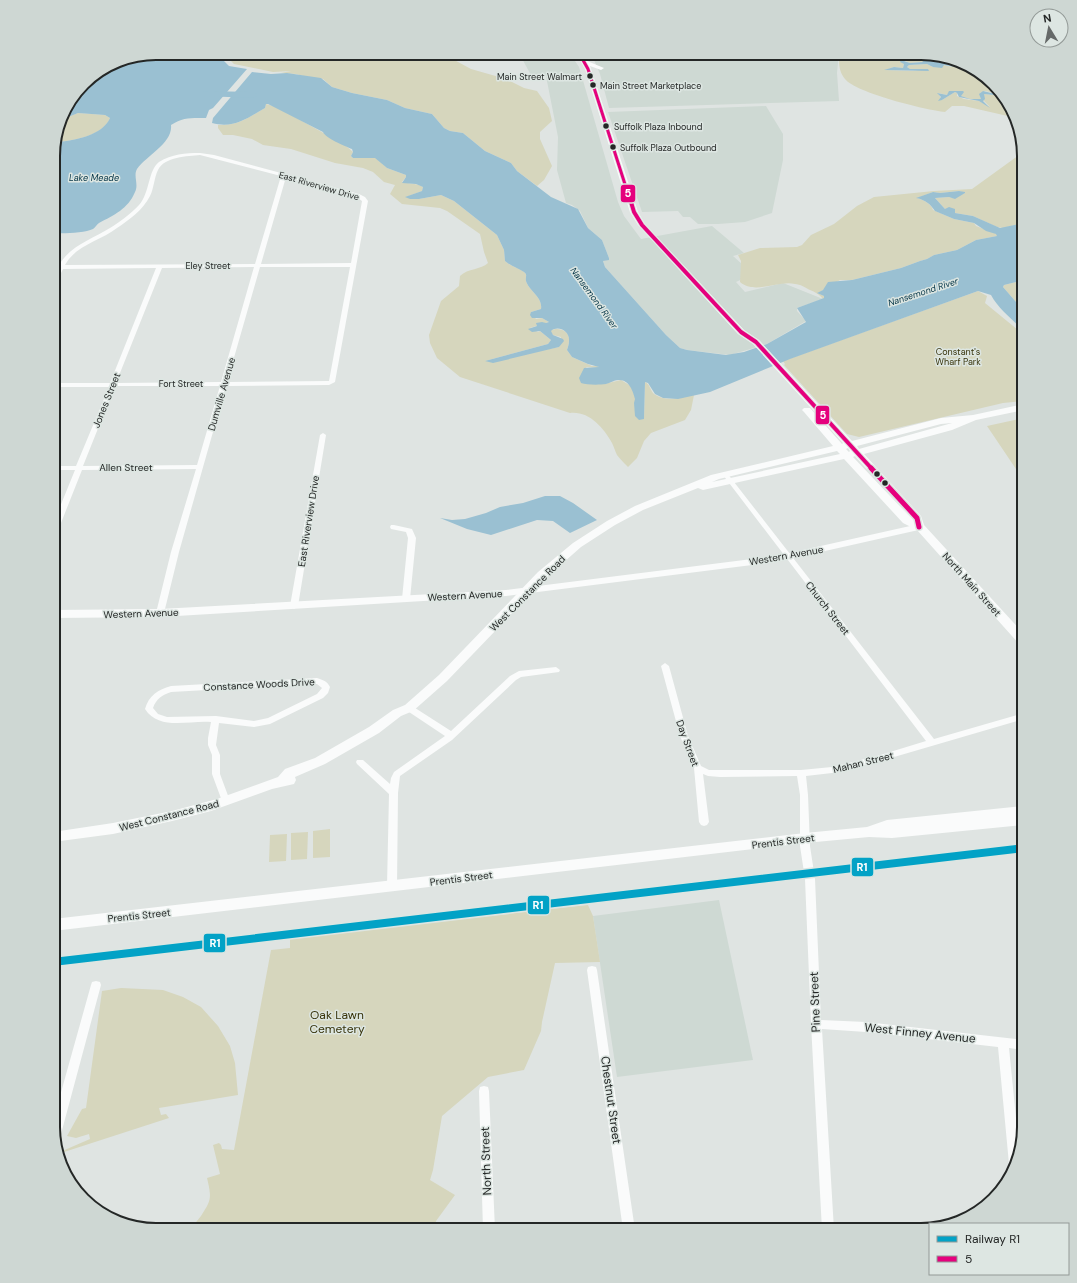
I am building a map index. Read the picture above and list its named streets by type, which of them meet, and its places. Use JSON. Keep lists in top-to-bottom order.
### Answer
{
  "streets": {
    "main road": ["North Main Street", "West Constance Road"],
    "street": [
      "East Riverview Drive",
      "Eley Street",
      "Fort Street",
      "Dumville Avenue",
      "Jones Street",
      "Allen Street",
      "Western Avenue",
      "Church Street",
      "Constance Woods Drive",
      "Day Street",
      "Mahan Street",
      "Prentis Street",
      "Pine Street",
      "West Finney Avenue",
      "Chestnut Street",
      "North Street"
    ]
  },
  "crossings": [
    ["East Riverview Drive", "Eley Street"],
    ["East Riverview Drive", "Fort Street"],
    ["East Riverview Drive", "Dumville Avenue"],
    ["East Riverview Drive", "Western Avenue"],
    ["Eley Street", "Dumville Avenue"],
    ["Eley Street", "Jones Street"],
    ["Fort Street", "Dumville Avenue"],
    ["Fort Street", "Jones Street"],
    ["Dumville Avenue", "Allen Street"],
    ["Dumville Avenue", "Western Avenue"],
    ["Jones Street", "Allen Street"],
    ["Western Avenue", "North Main Street"],
    ["Western Avenue", "West Constance Road"],
    ["Western Avenue", "Church Street"],
    ["North Main Street", "West Constance Road"],
    ["West Constance Road", "Church Street"],
    ["Church Street", "Mahan Street"],
    ["Day Street", "Mahan Street"],
    ["Mahan Street", "Pine Street"],
    ["Prentis Street", "Pine Street"],
    ["Pine Street", "West Finney Avenue"]
  ],
  "water": ["Lake Meade", "Nansemond River"],
  "parks": ["Constant's Wharf Park", "Oak Lawn Cemetery"],
  "places": [
    "Main Street Walmart",
    "Main Street Marketplace",
    "Suffolk Plaza Inbound",
    "Suffolk Plaza Outbound"
  ],
  "lines": ["transit line 5", "rail line R1"],
  "legend": ["Railway R1", "5"],
  "north": "top"
}
